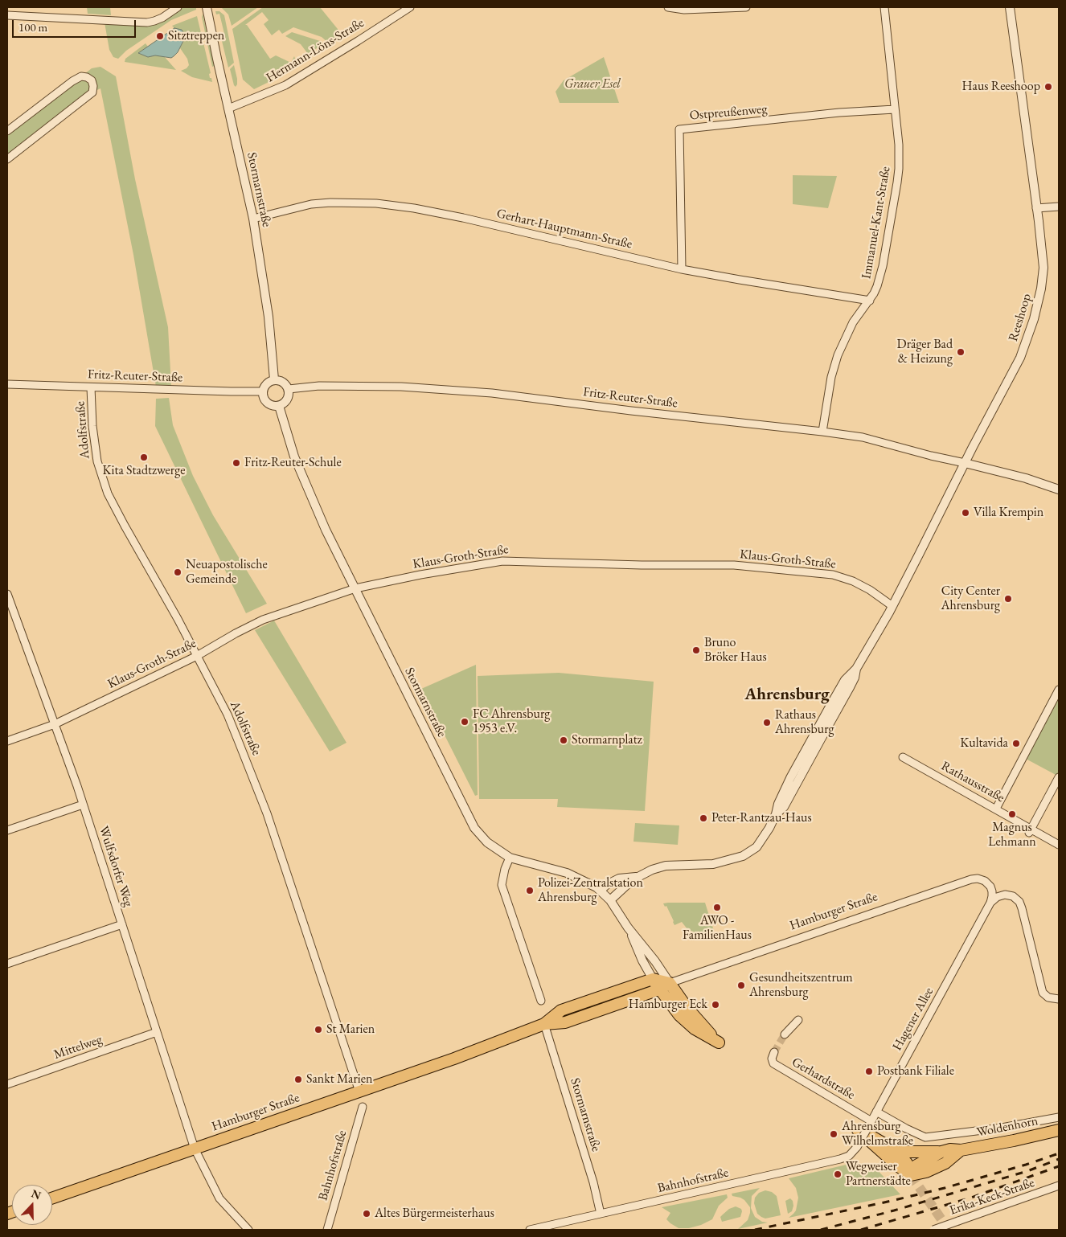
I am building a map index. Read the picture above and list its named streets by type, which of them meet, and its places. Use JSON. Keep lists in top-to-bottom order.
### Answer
{
  "streets": {
    "main road": ["Hamburger Straße", "Woldenhorn"],
    "street": [
      "Hermann-Löns-Straße",
      "Ostpreußenweg",
      "Stormarnstraße",
      "Immanuel-Kant-Straße",
      "Gerhart-Hauptmann-Straße",
      "Reeshoop",
      "Fritz-Reuter-Straße",
      "Adolfstraße",
      "Klaus-Groth-Straße",
      "Rathausstraße",
      "Wulfsdorfer Weg",
      "Hagener Allee",
      "Mittelweg",
      "Gerhardstraße",
      "Bahnhofstraße",
      "Erika-Keck-Straße"
    ]
  },
  "crossings": [
    ["Hermann-Löns-Straße", "Stormarnstraße"],
    ["Ostpreußenweg", "Immanuel-Kant-Straße"],
    ["Ostpreußenweg", "Gerhart-Hauptmann-Straße"],
    ["Stormarnstraße", "Gerhart-Hauptmann-Straße"],
    ["Stormarnstraße", "Fritz-Reuter-Straße"],
    ["Stormarnstraße", "Klaus-Groth-Straße"],
    ["Stormarnstraße", "Hamburger Straße"],
    ["Stormarnstraße", "Bahnhofstraße"],
    ["Immanuel-Kant-Straße", "Gerhart-Hauptmann-Straße"],
    ["Immanuel-Kant-Straße", "Fritz-Reuter-Straße"],
    ["Reeshoop", "Fritz-Reuter-Straße"],
    ["Reeshoop", "Klaus-Groth-Straße"],
    ["Fritz-Reuter-Straße", "Adolfstraße"],
    ["Adolfstraße", "Klaus-Groth-Straße"],
    ["Adolfstraße", "Hamburger Straße"],
    ["Klaus-Groth-Straße", "Wulfsdorfer Weg"],
    ["Wulfsdorfer Weg", "Hamburger Straße"],
    ["Wulfsdorfer Weg", "Mittelweg"],
    ["Hamburger Straße", "Hagener Allee"],
    ["Hagener Allee", "Gerhardstraße"],
    ["Hagener Allee", "Bahnhofstraße"]
  ],
  "districts": ["Ahrensburg"],
  "parks": ["Grauer Esel"],
  "places": [
    "Sitztreppen",
    "Haus Reeshoop",
    "Dräger Bad & Heizung",
    "Kita Stadtzwerge",
    "Fritz-Reuter-Schule",
    "Villa Krempin",
    "Neuapostolische Gemeinde",
    "City Center Ahrensburg",
    "Bruno Bröker Haus",
    "FC Ahrensburg 1953 e.V.",
    "Rathaus Ahrensburg",
    "Stormarnplatz",
    "Kultavida",
    "Magnus Lehmann",
    "Peter-Rantzau-Haus",
    "Polizei-Zentralstation Ahrensburg",
    "AWO - FamilienHaus",
    "Gesundheitszentrum Ahrensburg",
    "Hamburger Eck",
    "St Marien",
    "Postbank Filiale",
    "Sankt Marien",
    "Ahrensburg Wilhelmstraße",
    "Wegweiser Partnerstädte",
    "Altes Bürgermeisterhaus"
  ],
  "scale_bar": "100 m",
  "north": "top"
}
